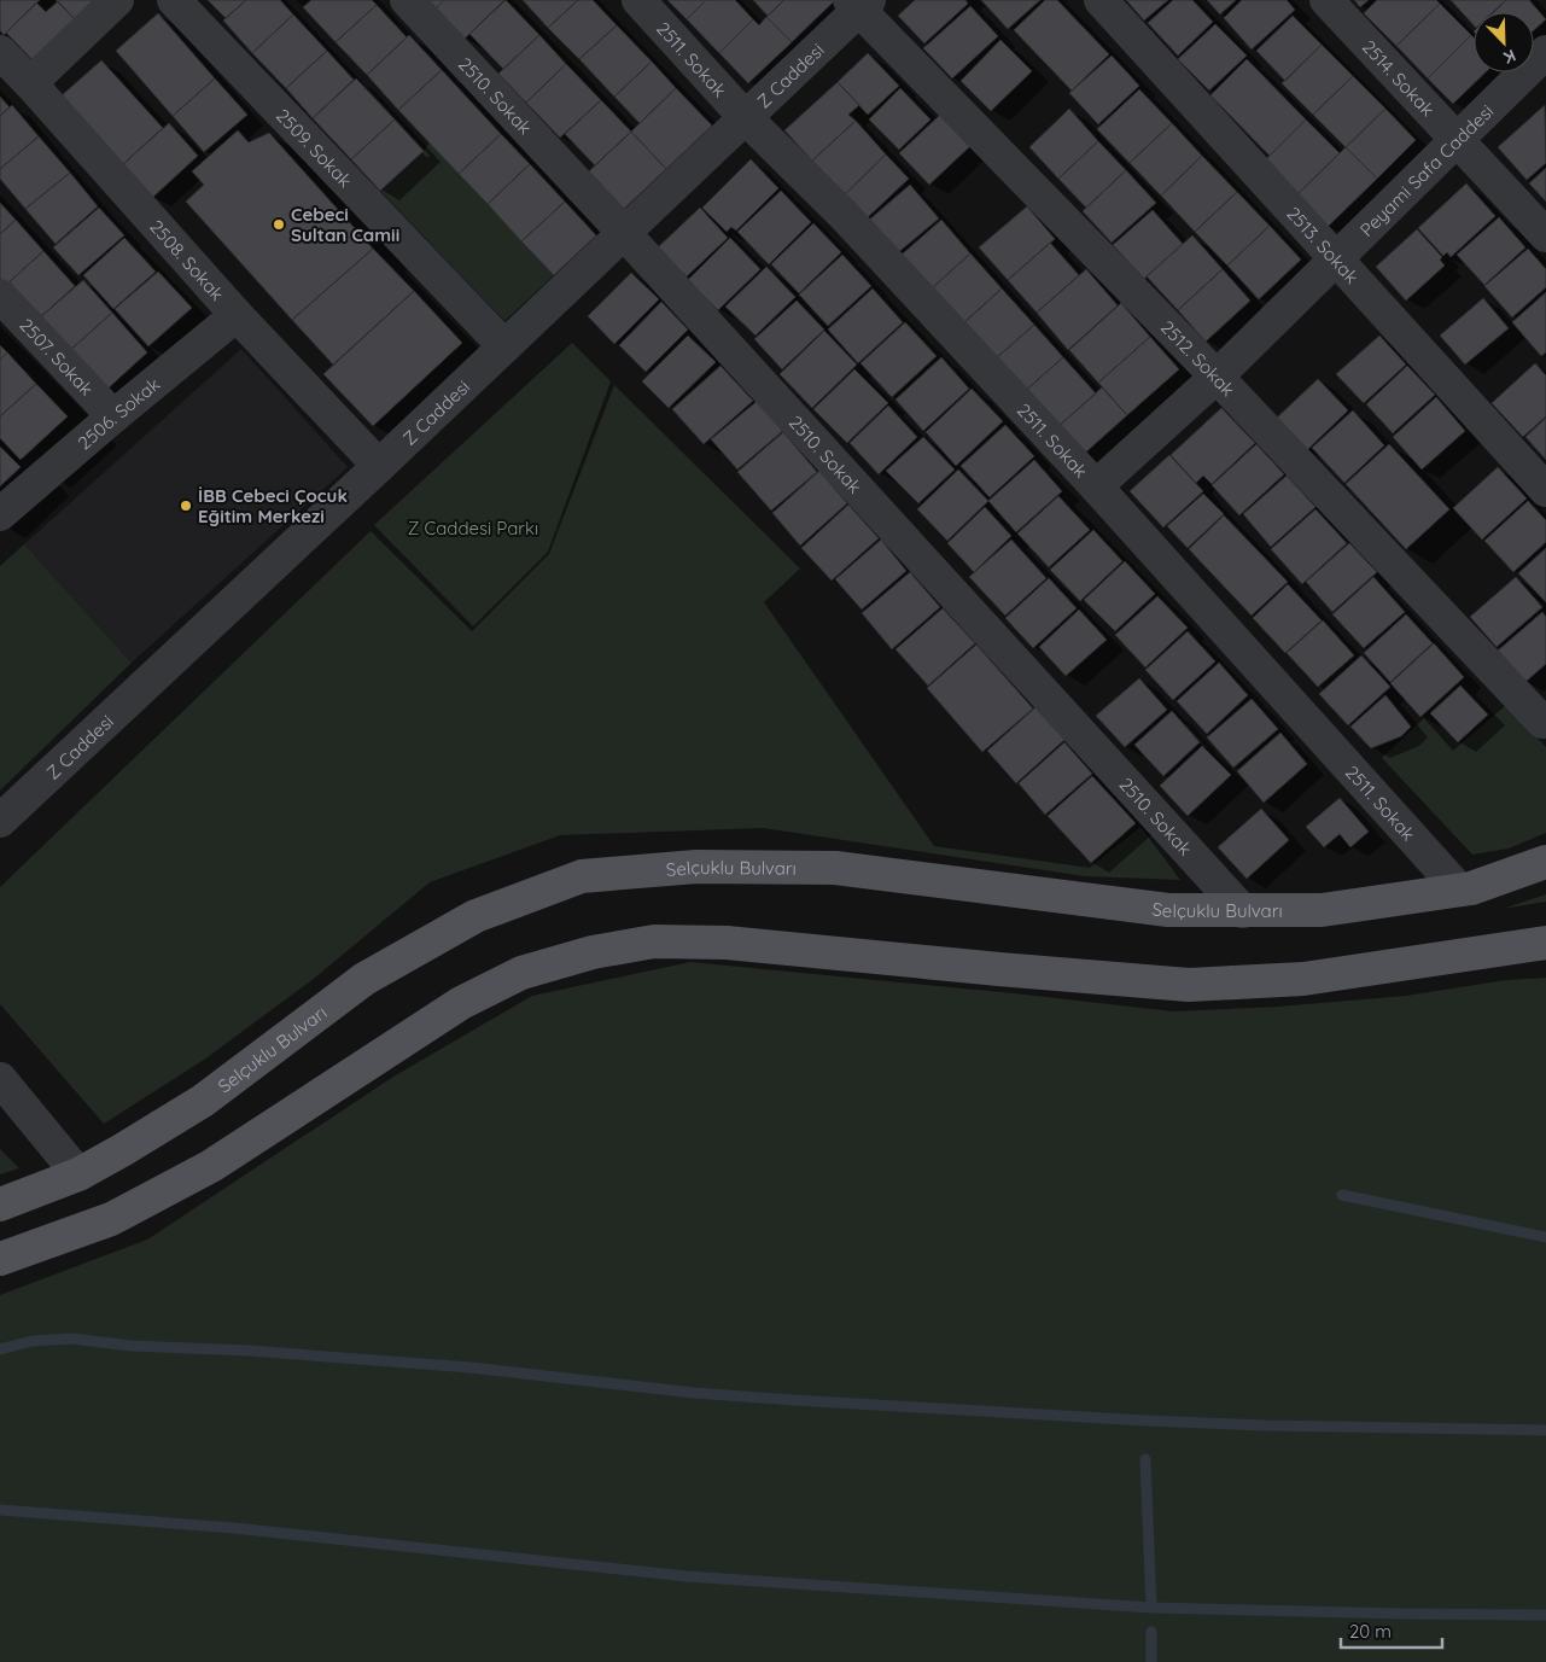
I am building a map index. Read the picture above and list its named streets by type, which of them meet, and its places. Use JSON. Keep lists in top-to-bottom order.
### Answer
{
  "streets": {
    "main road": ["Selçuklu Bulvarı"],
    "street": [
      "2511. Sokak",
      "Z Caddesi",
      "2514. Sokak",
      "2510. Sokak",
      "2509. Sokak",
      "Peyami Safa Caddesi",
      "2513. Sokak",
      "2508. Sokak",
      "2507. Sokak",
      "2512. Sokak",
      "2506. Sokak"
    ]
  },
  "crossings": [
    ["2511. Sokak", "Z Caddesi"],
    ["2511. Sokak", "Peyami Safa Caddesi"],
    ["2511. Sokak", "Selçuklu Bulvarı"],
    ["Z Caddesi", "2510. Sokak"],
    ["Z Caddesi", "2509. Sokak"],
    ["Z Caddesi", "2508. Sokak"],
    ["Z Caddesi", "2512. Sokak"],
    ["2514. Sokak", "Peyami Safa Caddesi"],
    ["2510. Sokak", "Selçuklu Bulvarı"],
    ["Peyami Safa Caddesi", "2513. Sokak"],
    ["Peyami Safa Caddesi", "2512. Sokak"],
    ["2508. Sokak", "2506. Sokak"],
    ["2507. Sokak", "2506. Sokak"]
  ],
  "parks": ["Z Caddesi Parkı"],
  "places": ["Cebeci Sultan Camii", "İBB Cebeci Çocuk Eğitim Merkezi"],
  "scale_bar": "20 m",
  "north": "bottom right"
}
